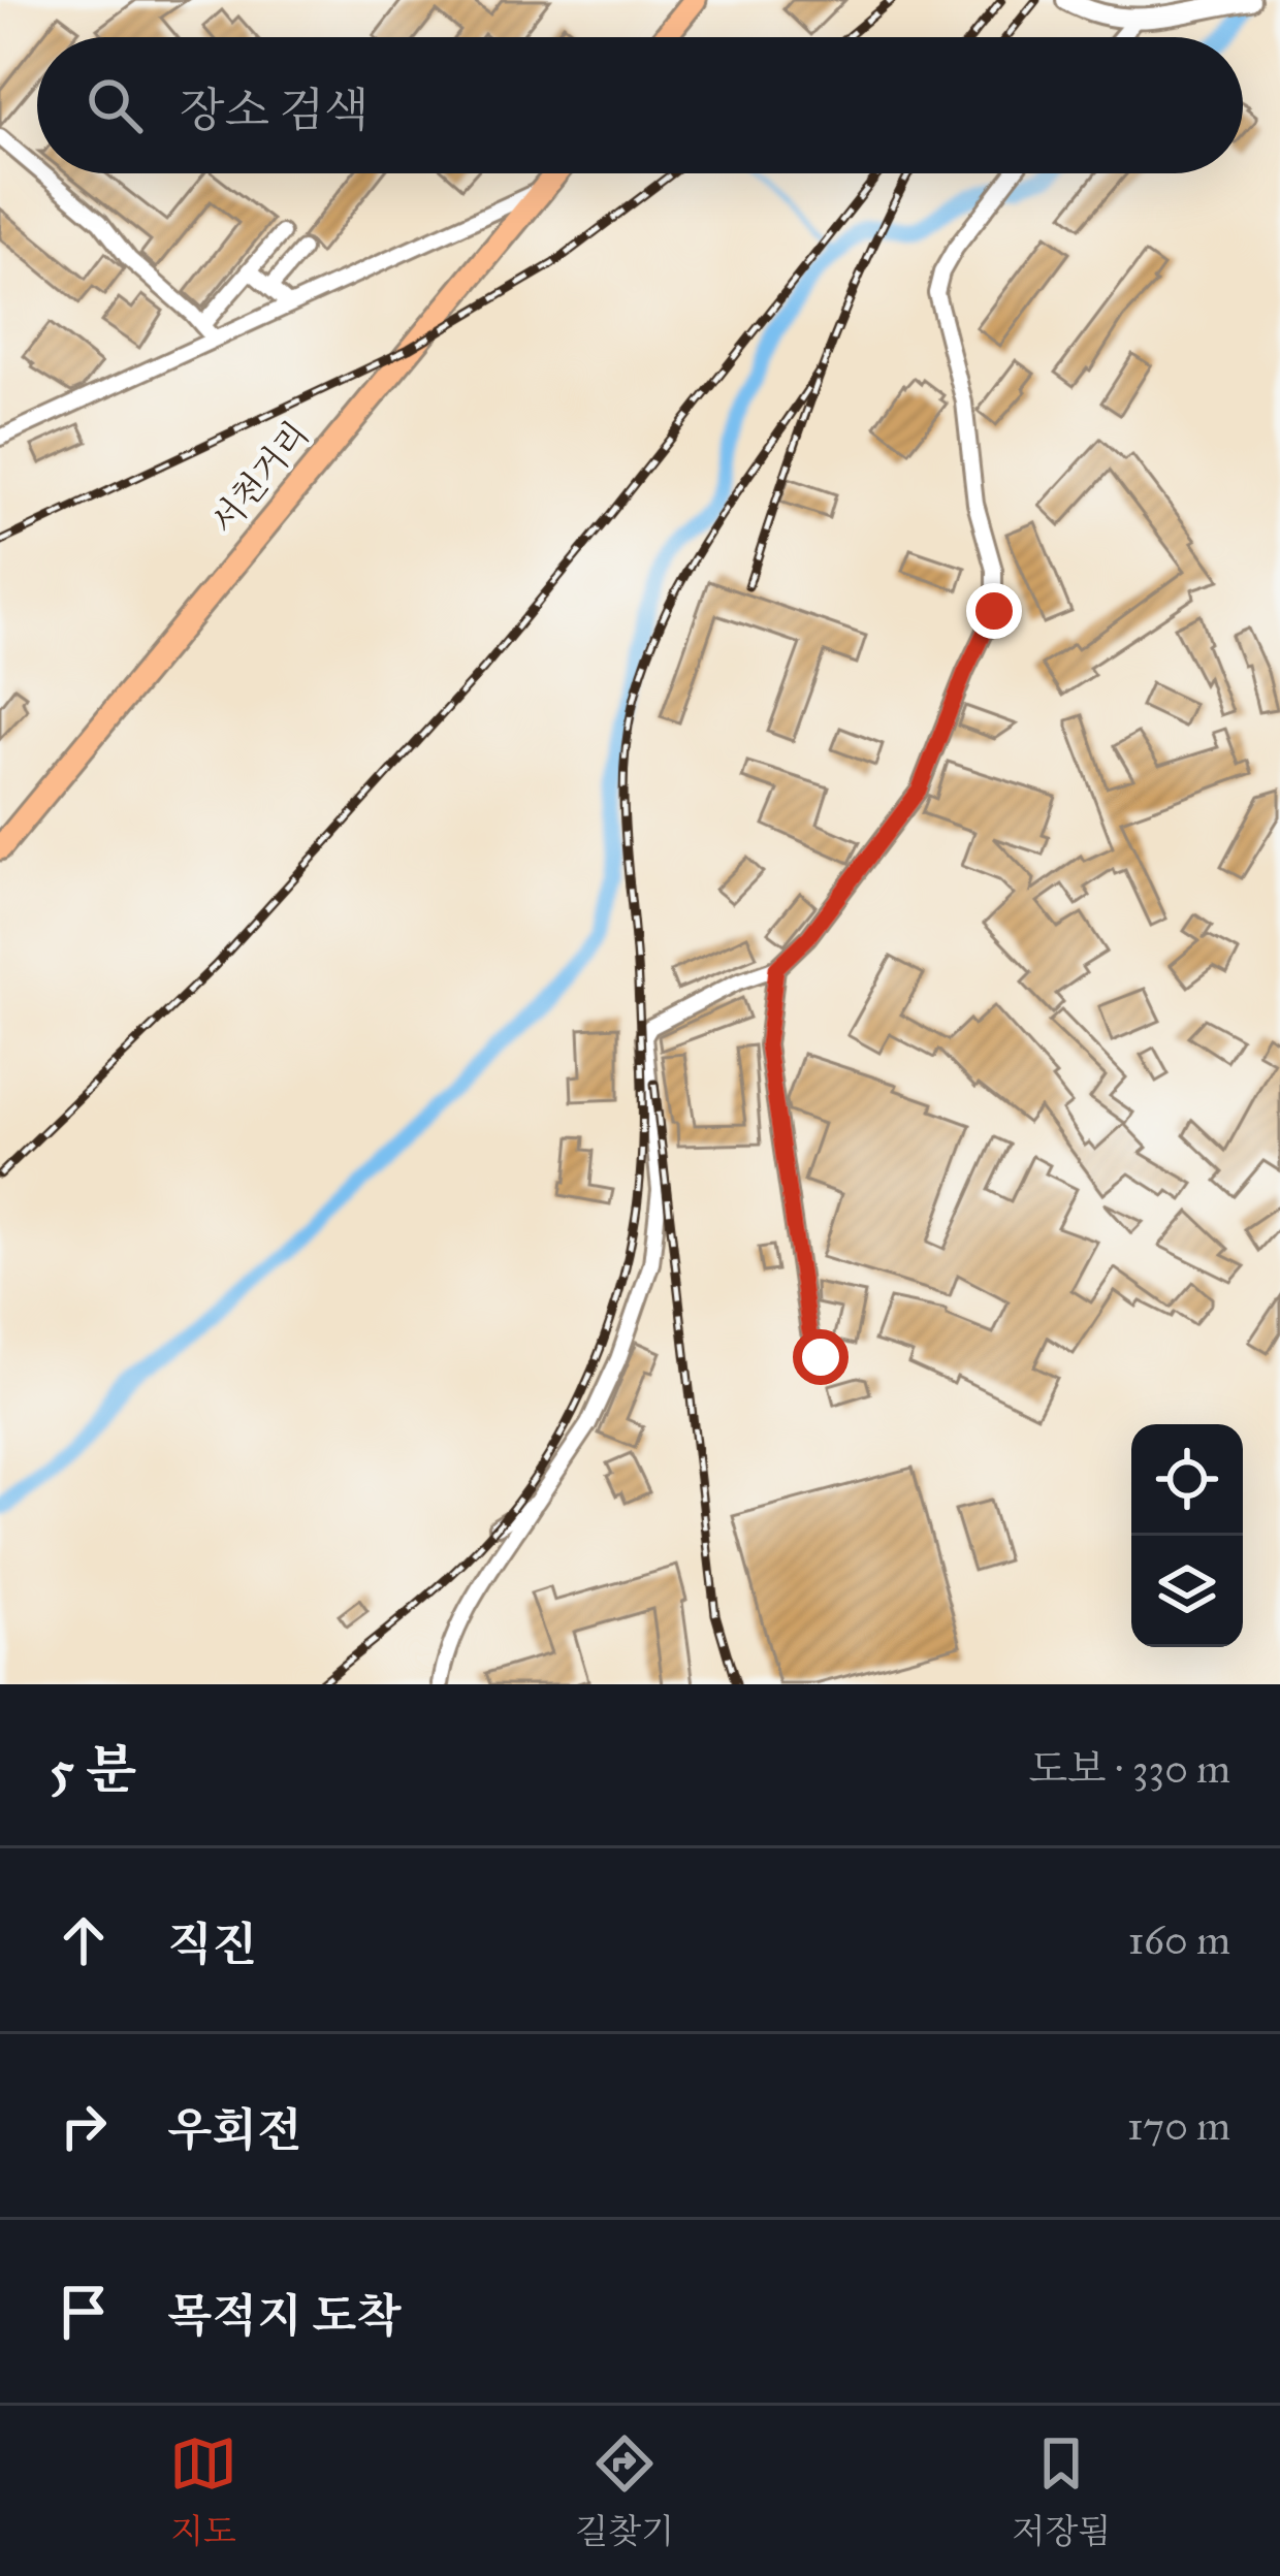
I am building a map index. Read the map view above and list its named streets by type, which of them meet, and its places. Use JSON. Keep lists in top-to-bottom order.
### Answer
{
  "streets": {
    "main road": ["서천거리"]
  },
  "page": {
    "search": "장소 검색",
    "heading": ["5 분", "도보 · 330 m"],
    "list": [
      ["직진", "160 m"],
      ["우회전", "170 m"],
      "목적지 도착"
    ],
    "nav": ["지도", "길찾기", "저장됨"]
  }
}
